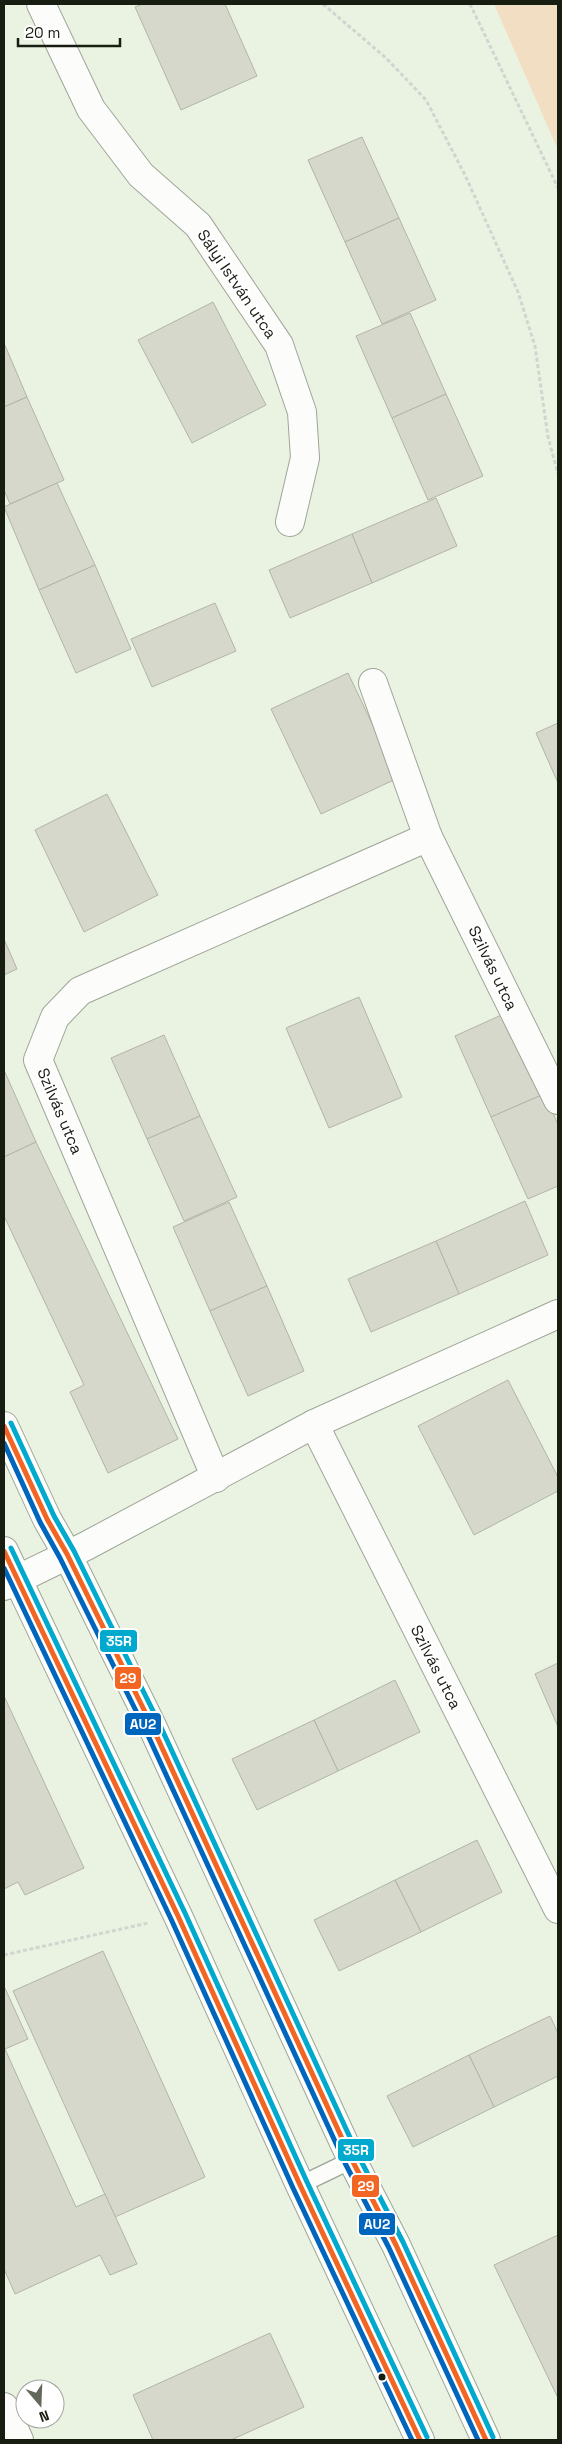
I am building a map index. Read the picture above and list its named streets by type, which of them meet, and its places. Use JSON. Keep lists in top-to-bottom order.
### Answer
{
  "streets": {
    "street": ["Sályi István utca", "Szilvás utca"]
  },
  "lines": ["transit line 35R", "transit line 29", "transit line AU2"],
  "scale_bar": "20 m",
  "north": "bottom"
}
